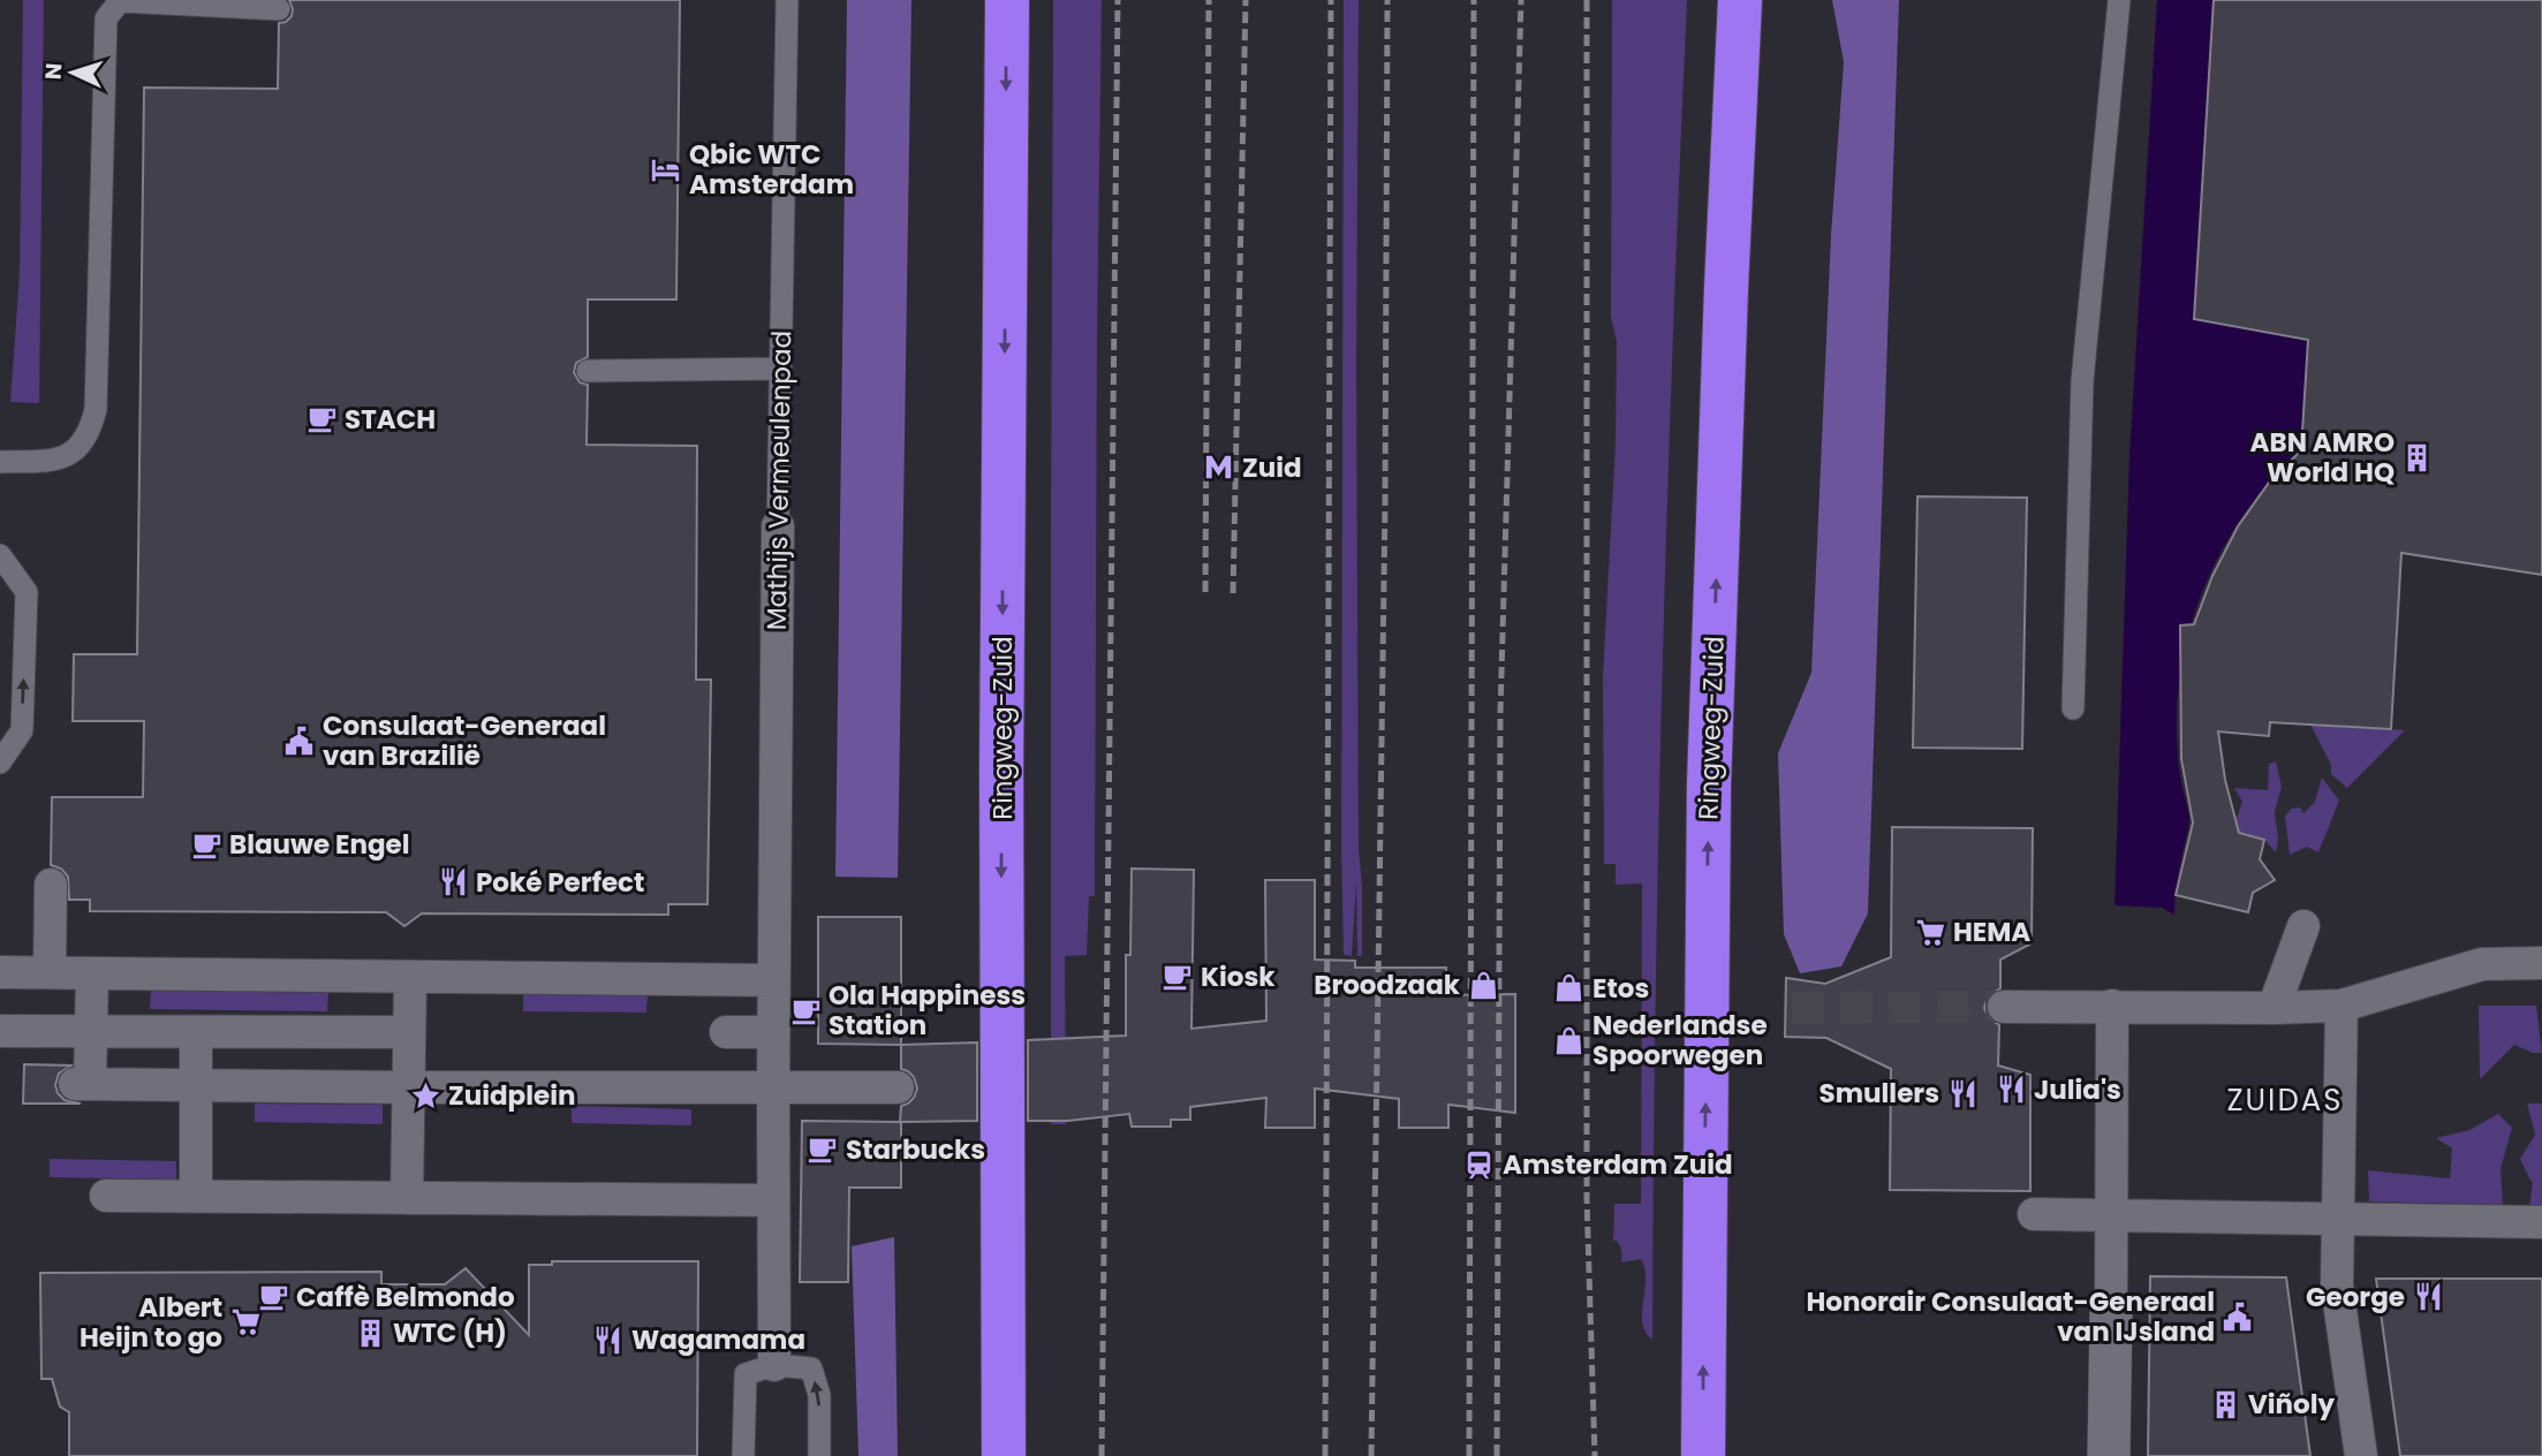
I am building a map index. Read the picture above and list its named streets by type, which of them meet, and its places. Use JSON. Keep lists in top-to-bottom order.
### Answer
{
  "streets": {
    "highway": ["Ringweg-Zuid"],
    "street": ["Mathijs Vermeulenpad"]
  },
  "districts": ["ZUIDAS"],
  "places": {
    "hotel": ["Qbic WTC Amsterdam"],
    "cafe": [
      "STACH",
      "Blauwe Engel",
      "Kiosk",
      "Ola Happiness Station",
      "Starbucks",
      "Caffè Belmondo"
    ],
    "building": ["ABN AMRO World HQ", "WTC (H)", "Viñoly"],
    "metro station": ["Zuid"],
    "public building": ["Consulaat-Generaal van Brazilië", "Honorair Consulaat-Generaal van IJsland"],
    "restaurant": [
      "Poké Perfect",
      "Julia's",
      "Smullers",
      "George",
      "Wagamama"
    ],
    "supermarket": ["HEMA", "Albert Heijn to go"],
    "shop": ["Broodzaak", "Etos", "Nederlandse Spoorwegen"],
    "place": ["Zuidplein"],
    "station": ["Amsterdam Zuid"]
  },
  "north": "left"
}
